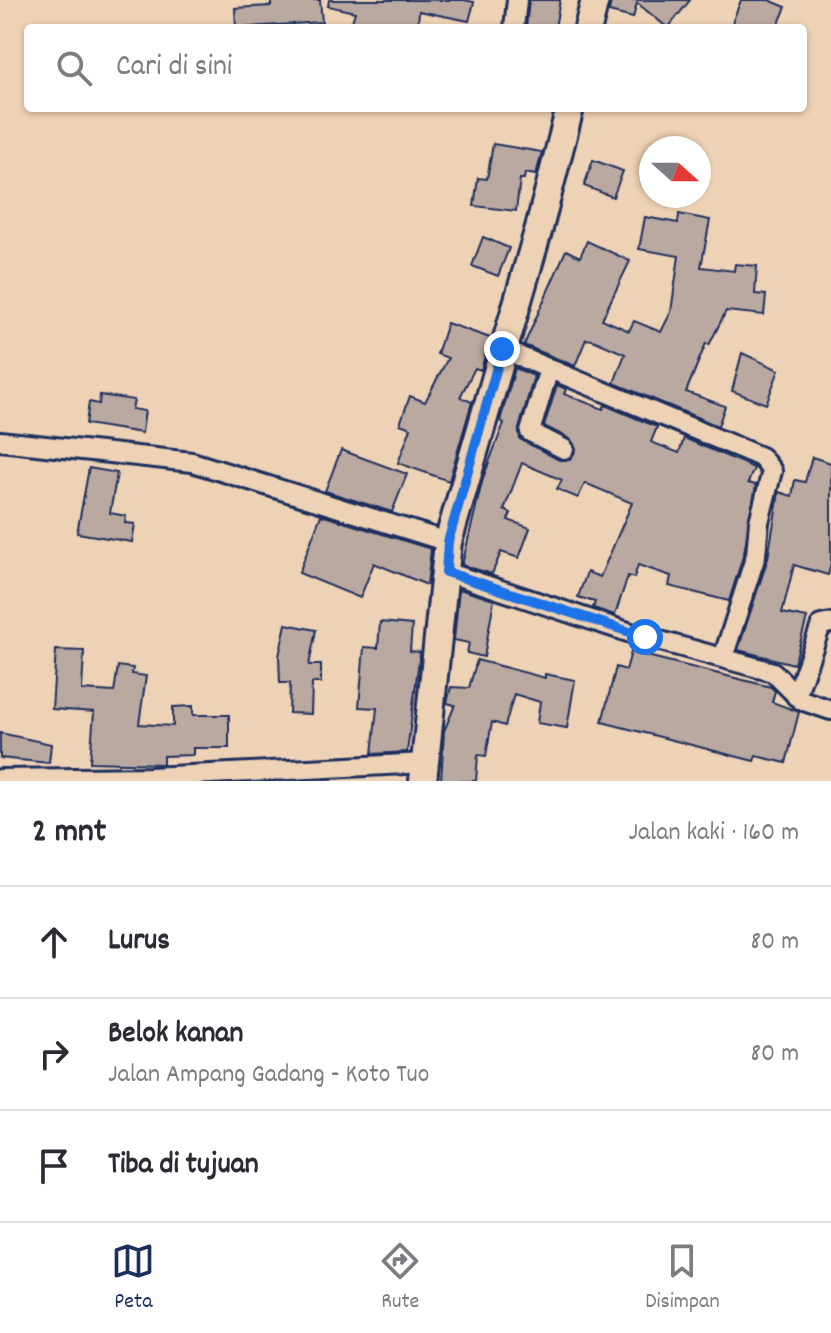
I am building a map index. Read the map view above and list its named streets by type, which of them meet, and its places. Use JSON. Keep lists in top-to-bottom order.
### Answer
{
  "north": "right",
  "page": {
    "search": "Cari di sini",
    "heading": ["2 mnt", "Jalan kaki · 160 m"],
    "list": [
      ["Lurus", "80 m"],
      ["Belok kanan", "Jalan Ampang Gadang - Koto Tuo", "80 m"],
      "Tiba di tujuan"
    ],
    "nav": ["Peta", "Rute", "Disimpan"]
  }
}
